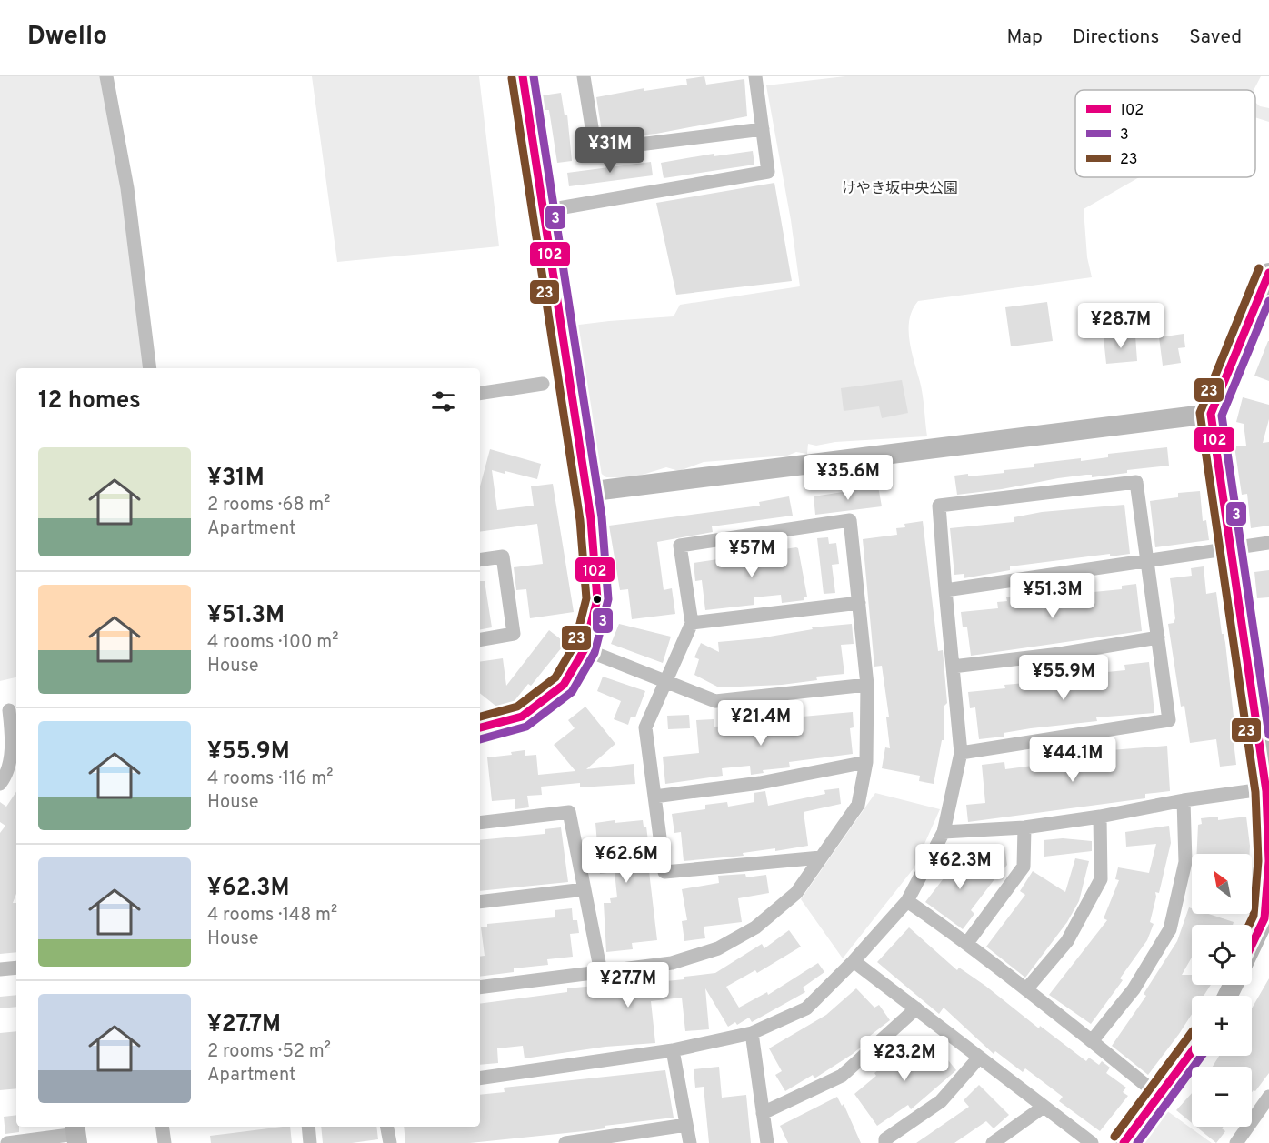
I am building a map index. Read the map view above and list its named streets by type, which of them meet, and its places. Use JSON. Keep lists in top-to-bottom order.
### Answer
{
  "parks": ["けやき坂中央公園"],
  "lines": ["transit line 102", "transit line 3", "transit line 23"],
  "legend": ["102", "3", "23"],
  "north": "top left",
  "page": {
    "header": "Dwello",
    "nav": ["Map", "Directions", "Saved"],
    "price": [
      "¥31M",
      "¥28.7M",
      "¥35.6M",
      "¥57M",
      "¥51.3M",
      "¥55.9M",
      "¥21.4M",
      "¥44.1M",
      "¥62.6M",
      "¥62.3M",
      "¥27.7M",
      "¥23.2M"
    ],
    "heading": "12 homes",
    "list": [
      {
        "name": "¥31M",
        "note": "2 rooms · 68 m² · Apartment"
      },
      {
        "name": "¥51.3M",
        "note": "4 rooms · 100 m² · House"
      },
      {
        "name": "¥55.9M",
        "note": "4 rooms · 116 m² · House"
      },
      {
        "name": "¥62.3M",
        "note": "4 rooms · 148 m² · House"
      },
      {
        "name": "¥27.7M",
        "note": "2 rooms · 52 m² · Apartment"
      }
    ],
    "map_buttons": ["+", "−"]
  }
}
